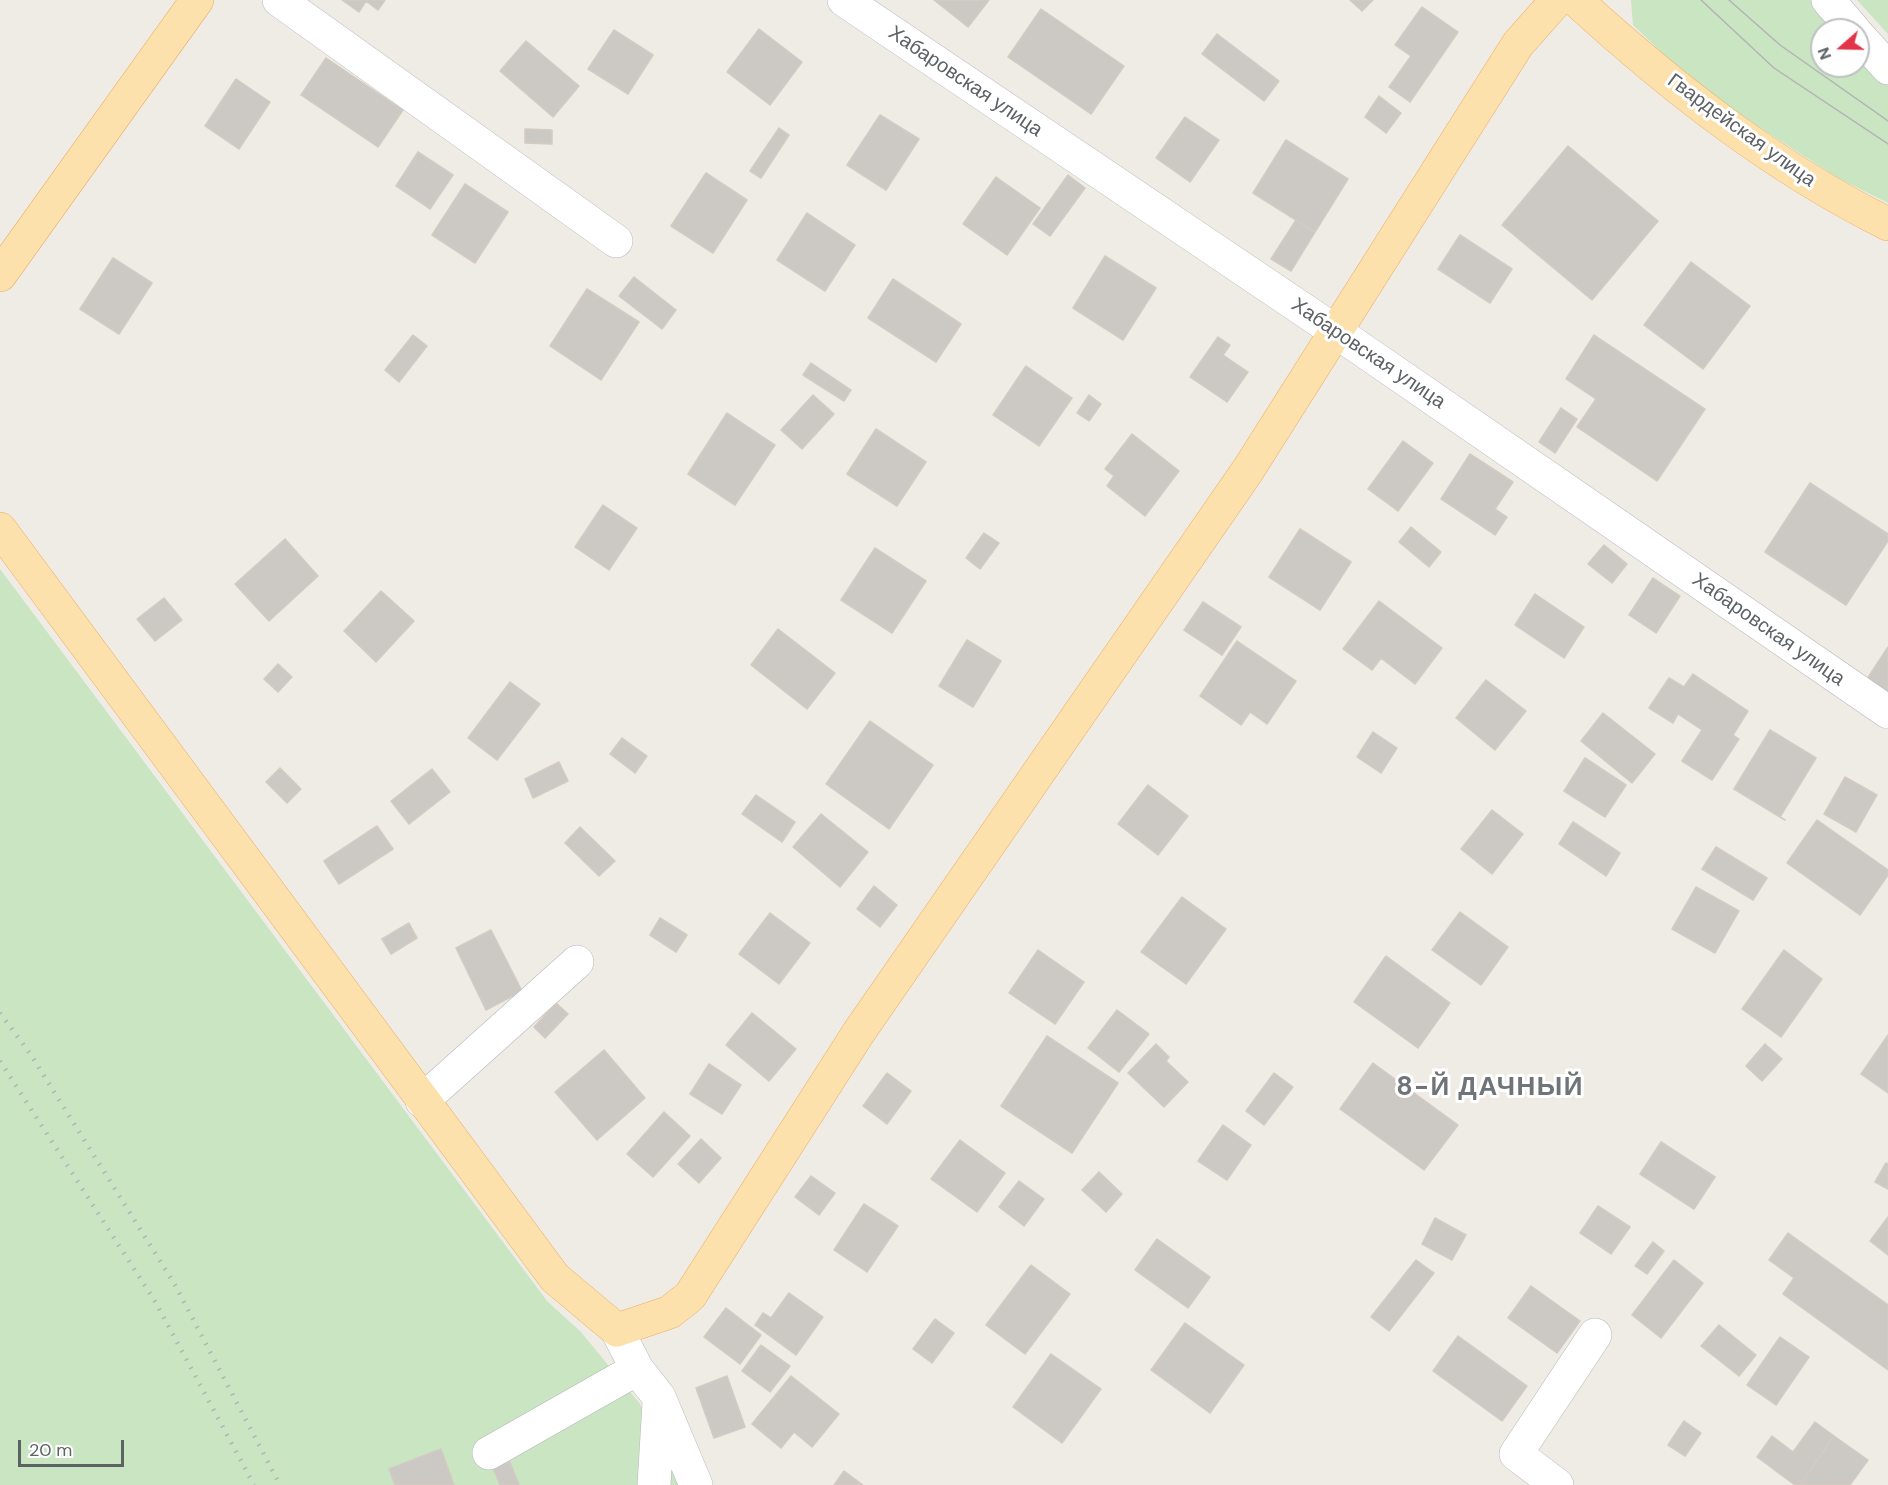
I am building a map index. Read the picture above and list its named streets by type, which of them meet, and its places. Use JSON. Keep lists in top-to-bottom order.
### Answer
{
  "streets": {
    "main road": ["Гвардейская улица"],
    "street": ["Хабаровская улица"]
  },
  "districts": ["8-Й ДАЧНЫЙ"],
  "scale_bar": "20 m",
  "north": "left"
}
